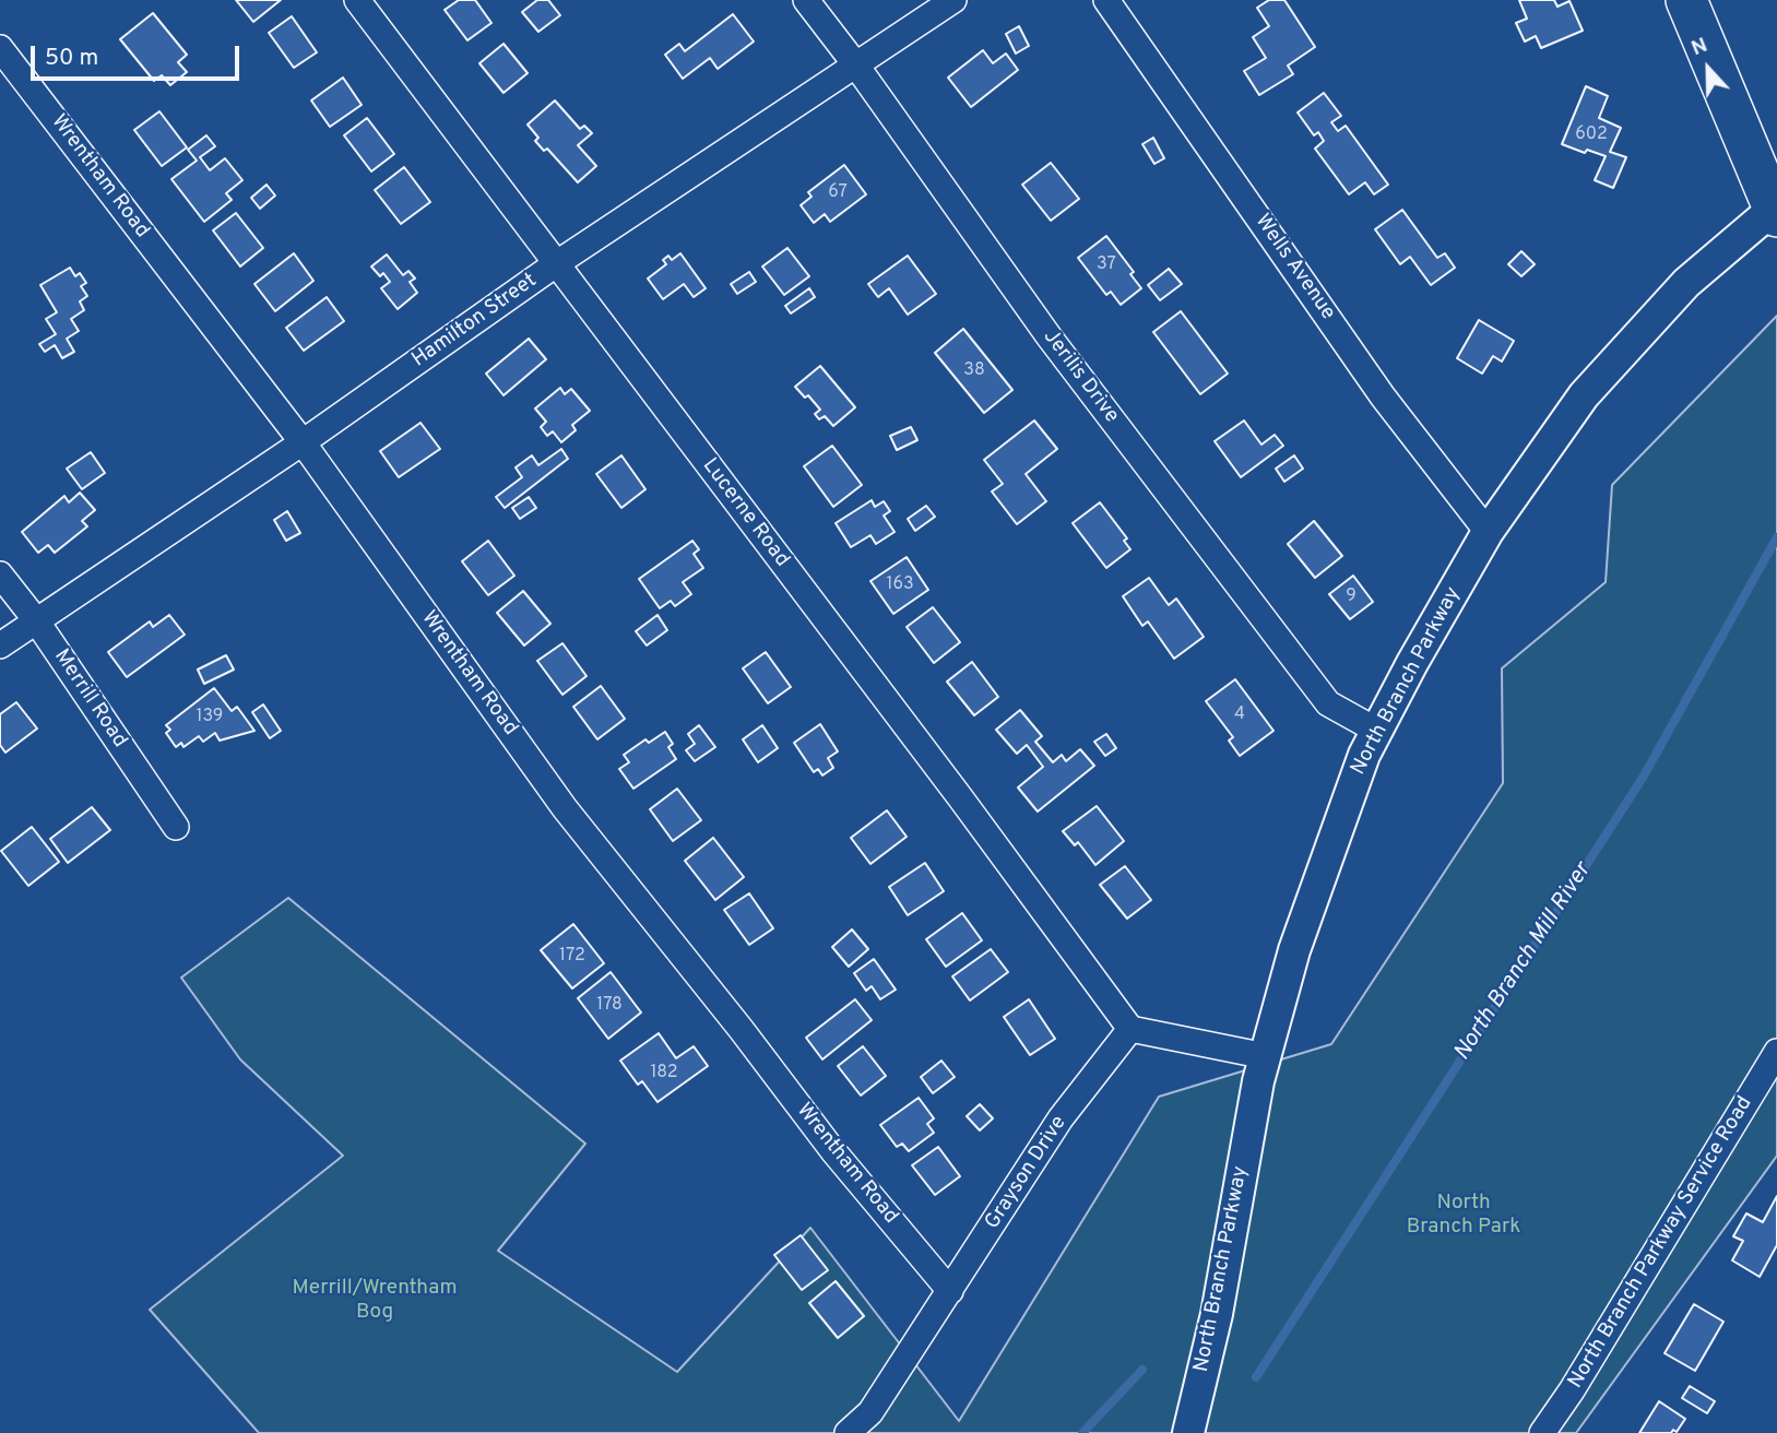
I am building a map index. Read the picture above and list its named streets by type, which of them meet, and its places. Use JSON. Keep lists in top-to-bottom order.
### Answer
{
  "streets": {
    "street": [
      "Wrentham Road",
      "Wells Avenue",
      "Hamilton Street",
      "Jerilis Drive",
      "Lucerne Road",
      "North Branch Parkway",
      "Merrill Road",
      "Grayson Drive",
      "North Branch Parkway Service Road"
    ]
  },
  "crossings": [
    ["Wrentham Road", "Hamilton Street"],
    ["Wrentham Road", "Grayson Drive"],
    ["Wells Avenue", "North Branch Parkway"],
    ["Hamilton Street", "Jerilis Drive"],
    ["Hamilton Street", "Lucerne Road"],
    ["Hamilton Street", "Merrill Road"],
    ["Jerilis Drive", "North Branch Parkway"],
    ["Lucerne Road", "Grayson Drive"]
  ],
  "water": ["North Branch Mill River"],
  "parks": ["North Branch Park", "Merrill/Wrentham Bog"],
  "house_numbers": [
    "602",
    "67",
    "37",
    "38",
    "163",
    "9",
    "4",
    "139",
    "172",
    "178",
    "182"
  ],
  "scale_bar": "50 m",
  "north": "top"
}
